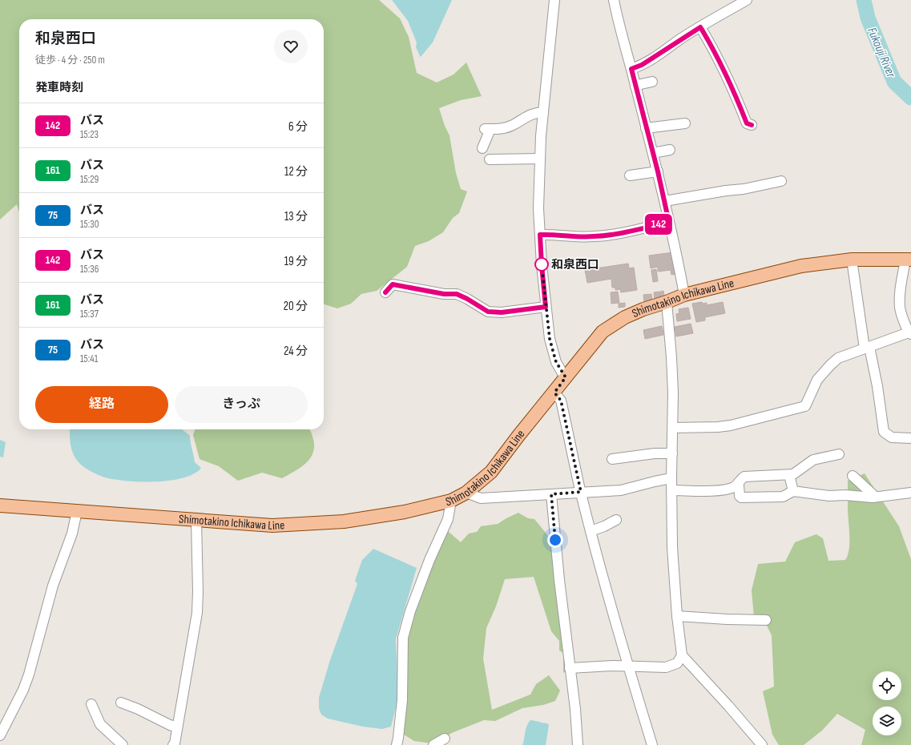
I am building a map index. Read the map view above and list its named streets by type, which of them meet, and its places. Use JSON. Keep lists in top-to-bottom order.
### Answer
{
  "streets": {
    "main road": ["Shimotakino Ichikawa Line"]
  },
  "water": ["Fukouji River"],
  "places": ["和泉西口"],
  "lines": ["bus line 142"],
  "page": {
    "on_map": "142",
    "heading": [
      ["和泉西口", "徒歩 · 4 分 · 250 m"],
      "発車時刻"
    ],
    "list": [
      {
        "mark": "142",
        "name": "バス",
        "note": "15:23",
        "value": "6 分"
      },
      {
        "mark": "161",
        "name": "バス",
        "note": "15:29",
        "value": "12 分"
      },
      {
        "mark": "75",
        "name": "バス",
        "note": "15:30",
        "value": "13 分"
      },
      {
        "mark": "142",
        "name": "バス",
        "note": "15:36",
        "value": "19 分"
      },
      {
        "mark": "161",
        "name": "バス",
        "note": "15:37",
        "value": "20 分"
      },
      {
        "mark": "75",
        "name": "バス",
        "note": "15:41",
        "value": "24 分"
      }
    ],
    "buttons": ["経路", "きっぷ"]
  }
}
